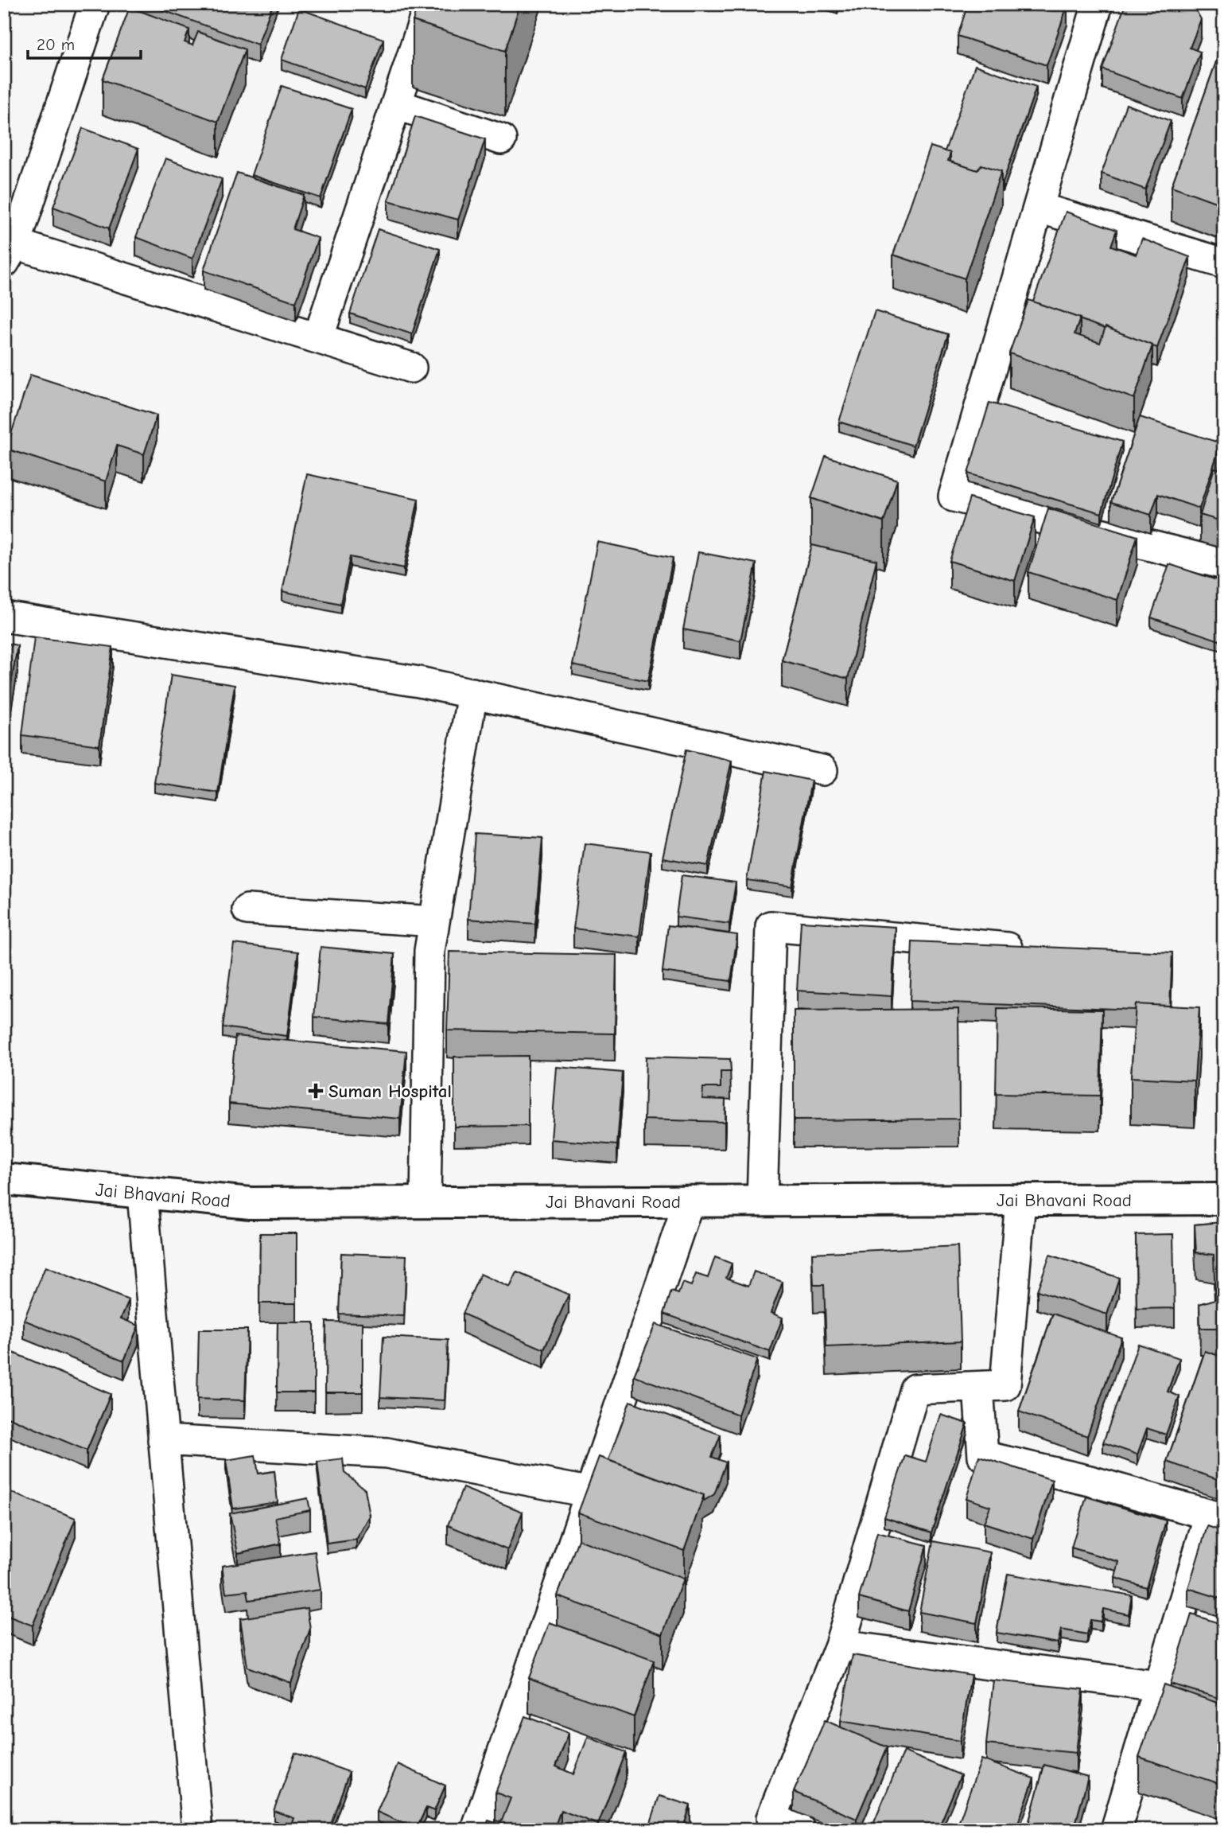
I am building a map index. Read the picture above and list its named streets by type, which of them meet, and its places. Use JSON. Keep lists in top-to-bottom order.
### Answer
{
  "streets": {
    "street": ["Jai Bhavani Road"]
  },
  "places": {
    "health": ["Suman Hospital"]
  },
  "scale_bar": "20 m"
}
